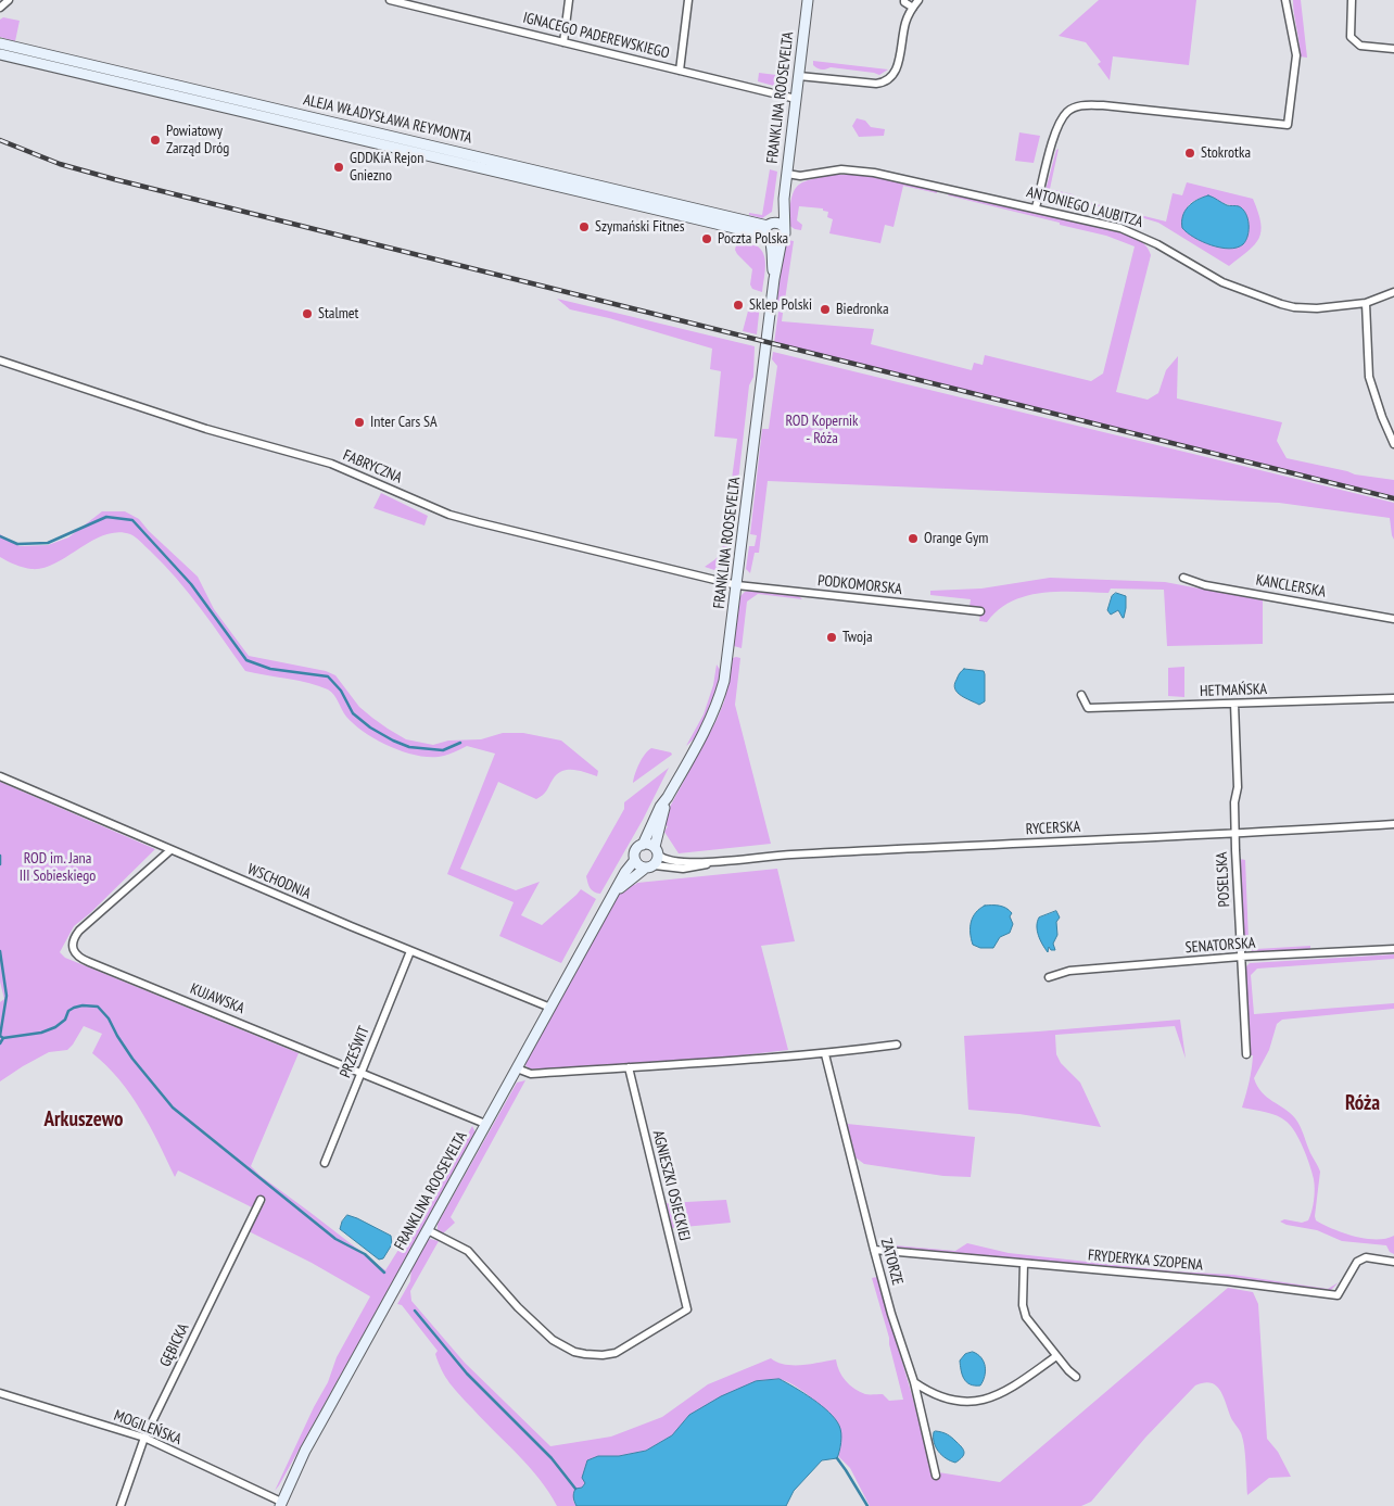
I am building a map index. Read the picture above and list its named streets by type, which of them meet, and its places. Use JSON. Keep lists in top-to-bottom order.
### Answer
{
  "streets": {
    "street": [
      "IGNACEGO PADEREWSKIEGO",
      "FRANKLINA ROOSEVELTA",
      "ALEJA WŁADYSŁAWA REYMONTA",
      "ANTONIEGO LAUBITZA",
      "FABRYCZNA",
      "PODKOMORSKA",
      "KANCLERSKA",
      "HETMAŃSKA",
      "RYCERSKA",
      "POSELSKA",
      "WSCHODNIA",
      "SENATORSKA",
      "KUJAWSKA",
      "PRZEŚWIT",
      "AGNIESZKI OSIECKIEJ",
      "FRYDERYKA SZOPENA",
      "ZATORZE",
      "GĘBICKA",
      "MOGILEŃSKA"
    ]
  },
  "crossings": [
    ["IGNACEGO PADEREWSKIEGO", "FRANKLINA ROOSEVELTA"],
    ["FRANKLINA ROOSEVELTA", "ALEJA WŁADYSŁAWA REYMONTA"],
    ["FRANKLINA ROOSEVELTA", "ANTONIEGO LAUBITZA"],
    ["FRANKLINA ROOSEVELTA", "FABRYCZNA"],
    ["FRANKLINA ROOSEVELTA", "PODKOMORSKA"],
    ["FRANKLINA ROOSEVELTA", "RYCERSKA"],
    ["FRANKLINA ROOSEVELTA", "WSCHODNIA"],
    ["FRANKLINA ROOSEVELTA", "KUJAWSKA"],
    ["FRANKLINA ROOSEVELTA", "AGNIESZKI OSIECKIEJ"],
    ["FRANKLINA ROOSEVELTA", "MOGILEŃSKA"],
    ["FABRYCZNA", "PODKOMORSKA"],
    ["HETMAŃSKA", "POSELSKA"],
    ["RYCERSKA", "POSELSKA"],
    ["POSELSKA", "SENATORSKA"],
    ["WSCHODNIA", "KUJAWSKA"],
    ["WSCHODNIA", "PRZEŚWIT"],
    ["KUJAWSKA", "PRZEŚWIT"],
    ["FRYDERYKA SZOPENA", "ZATORZE"],
    ["GĘBICKA", "MOGILEŃSKA"]
  ],
  "districts": ["Róża", "Arkuszewo"],
  "parks": ["ROD Kopernik - Róża", "ROD im. Jana III Sobieskiego"],
  "places": [
    "Powiatowy Zarząd Dróg",
    "Stokrotka",
    "GDDKiA Rejon Gniezno",
    "Szymański Fitnes",
    "Poczta Polska",
    "Sklep Polski",
    "Biedronka",
    "Stalmet",
    "Inter Cars SA",
    "Orange Gym",
    "Twoja"
  ]
}
